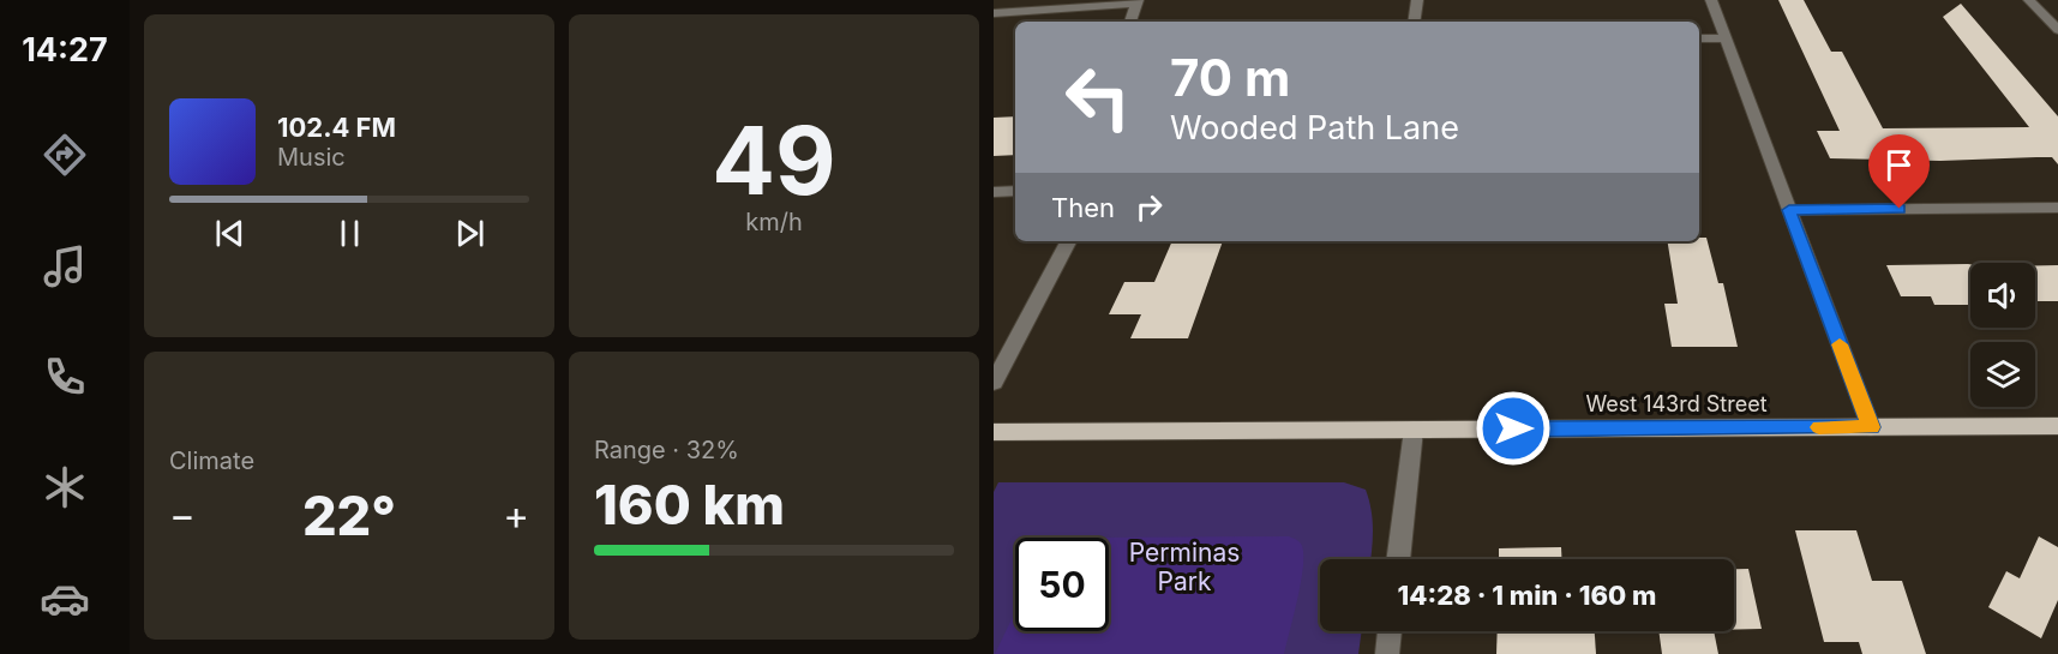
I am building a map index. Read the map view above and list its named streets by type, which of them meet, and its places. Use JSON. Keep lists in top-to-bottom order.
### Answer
{
  "streets": {
    "main road": ["West 143rd Street"]
  },
  "parks": ["Perminas Park"],
  "page": {
    "tabs": "14:27",
    "tile": [
      ["49", "km/h"],
      "Climate",
      ["Range · 32%", "160 km"]
    ],
    "turn": ["70 m", "Wooded Path Lane"],
    "song": ["102.4 FM", "Music"],
    "then": "Then",
    "heat": ["−", "22°", "+"],
    "limit": "50",
    "trip": "14:28 · 1 min · 160 m"
  }
}
